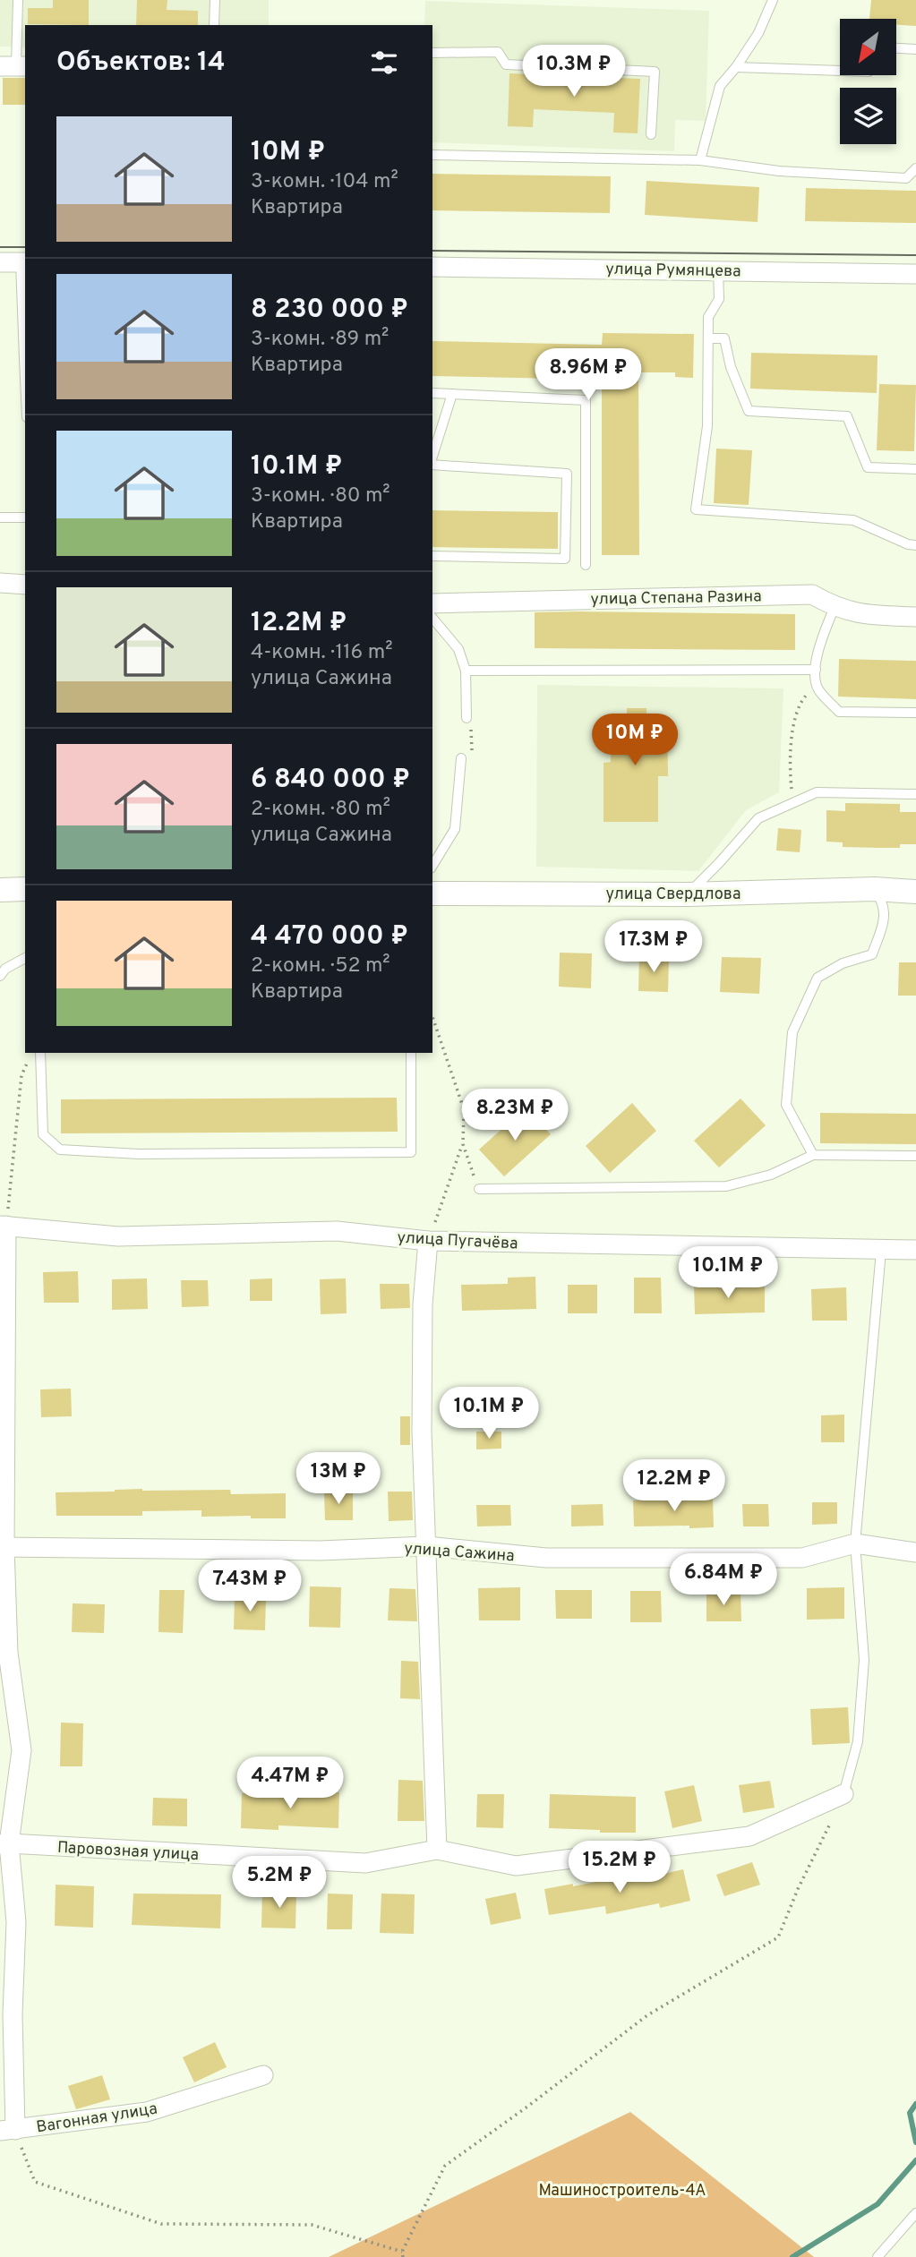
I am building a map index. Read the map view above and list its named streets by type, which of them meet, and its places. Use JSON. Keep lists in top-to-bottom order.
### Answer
{
  "streets": {
    "street": [
      "улица Румянцева",
      "улица Степана Разина",
      "улица Свердлова",
      "улица Пугачёва",
      "улица Сажина",
      "Паровозная улица",
      "Вагонная улица"
    ]
  },
  "parks": ["Машиностроитель-4А"],
  "north": "bottom left",
  "page": {
    "heading": "Объектов: 14",
    "price": [
      "10.3M ₽",
      "8.96M ₽",
      "10M ₽",
      "17.3M ₽",
      "8.23M ₽",
      "10.1M ₽",
      "10.1M ₽",
      "13M ₽",
      "12.2M ₽",
      "6.84M ₽",
      "7.43M ₽",
      "4.47M ₽",
      "15.2M ₽",
      "5.2M ₽"
    ],
    "list": [
      {
        "name": "10M ₽",
        "note": "3-комн. · 104 m² · Квартира"
      },
      {
        "name": "8 230 000 ₽",
        "note": "3-комн. · 89 m² · Квартира"
      },
      {
        "name": "10.1M ₽",
        "note": "3-комн. · 80 m² · Квартира"
      },
      {
        "name": "12.2M ₽",
        "note": "4-комн. · 116 m² · улица Сажина"
      },
      {
        "name": "6 840 000 ₽",
        "note": "2-комн. · 80 m² · улица Сажина"
      },
      {
        "name": "4 470 000 ₽",
        "note": "2-комн. · 52 m² · Квартира"
      }
    ]
  }
}
